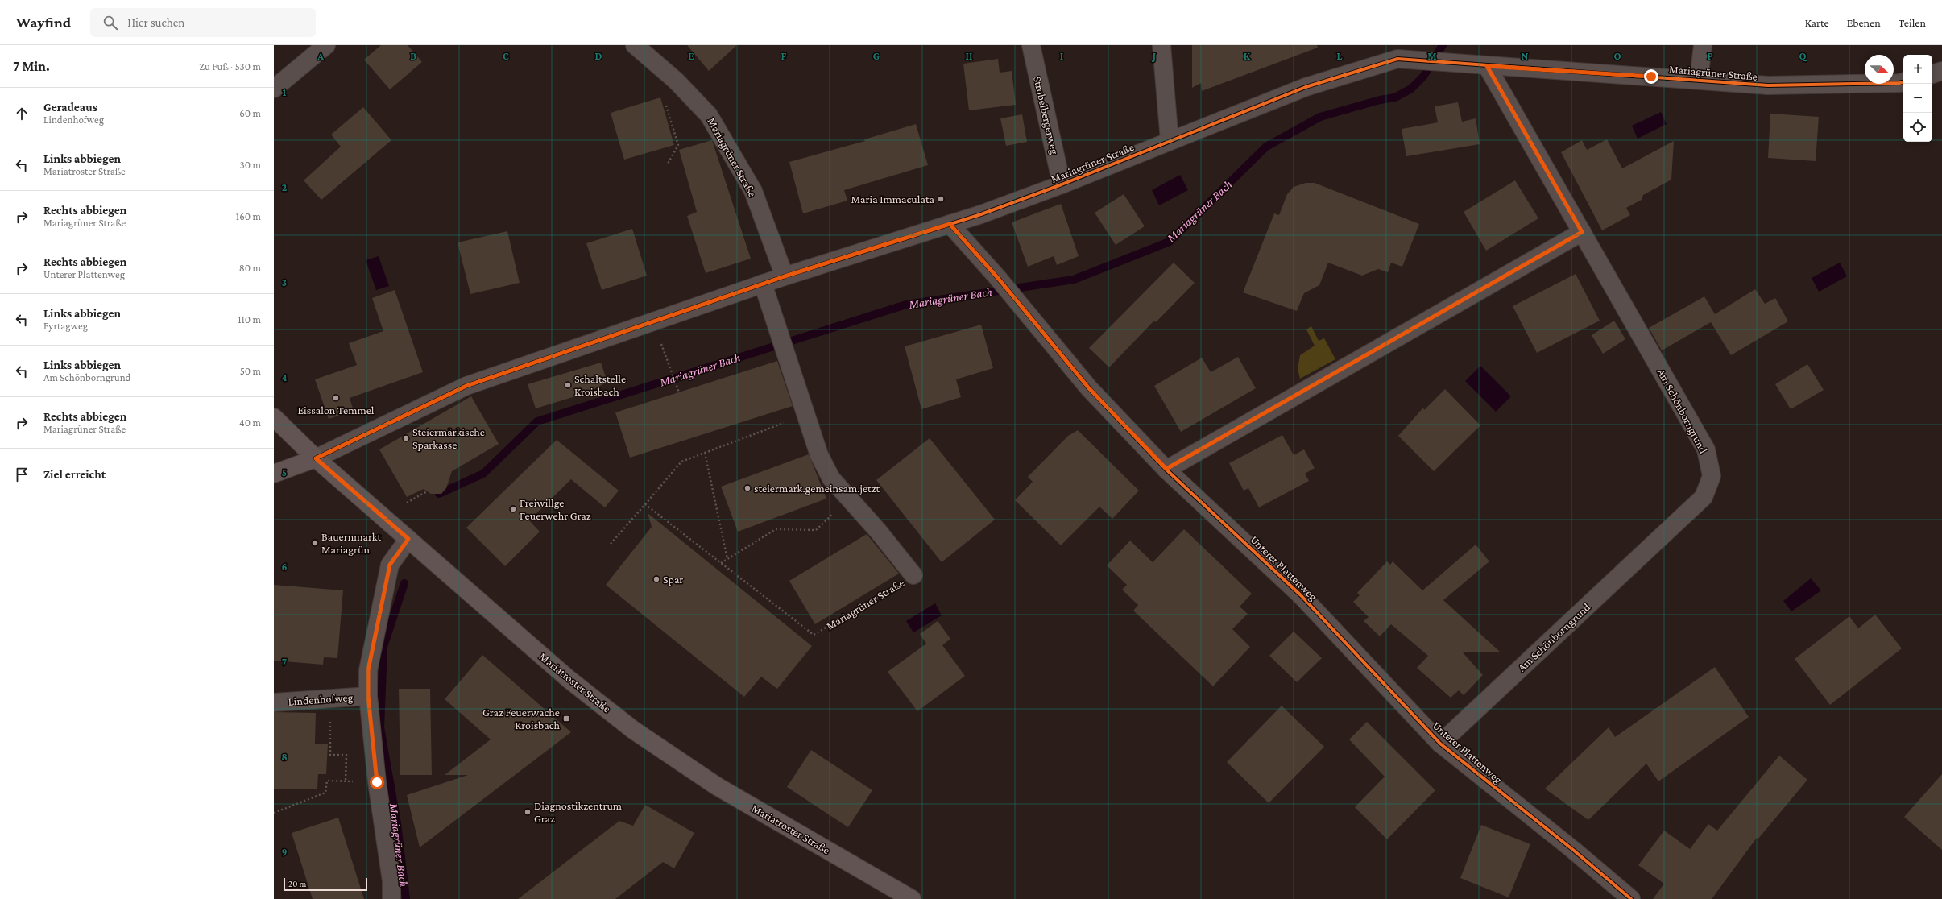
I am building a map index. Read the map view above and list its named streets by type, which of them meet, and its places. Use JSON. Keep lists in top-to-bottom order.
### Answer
{
  "streets": {
    "main road": ["Mariatroster Straße"],
    "street": [
      "Mariagrüner Straße",
      "Strobelbergerweg",
      "Am Schönborngrund",
      "Unterer Plattenweg",
      "Lindenhofweg"
    ]
  },
  "crossings": [
    ["Mariagrüner Straße", "Strobelbergerweg"],
    ["Mariagrüner Straße", "Am Schönborngrund"],
    ["Mariagrüner Straße", "Unterer Plattenweg"],
    ["Mariagrüner Straße", "Mariatroster Straße"],
    ["Am Schönborngrund", "Unterer Plattenweg"],
    ["Mariatroster Straße", "Lindenhofweg"]
  ],
  "water": ["Mariagrüner Bach"],
  "places": {
    "other": [
      "Maria Immaculata",
      "Schaltstelle Kroisbach",
      "Eissalon Temmel",
      "Steiermärkische Sparkasse",
      "steiermark.gemeinsam.jetzt",
      "Freiwillge Feuerwehr Graz",
      "Bauernmarkt Mariagrün",
      "Spar",
      "Diagnostikzentrum Graz"
    ],
    "transit": ["Graz Feuerwache Kroisbach"]
  },
  "scale_bar": "20 m",
  "north": "right",
  "page": {
    "header": "Wayfind",
    "search": "Hier suchen",
    "nav": ["Karte", "Ebenen", "Teilen"],
    "heading": ["7 Min.", "Zu Fuß · 530 m"],
    "map_buttons": ["+", "−"],
    "list": [
      ["Geradeaus", "Lindenhofweg", "60 m"],
      ["Links abbiegen", "Mariatroster Straße", "30 m"],
      ["Rechts abbiegen", "Mariagrüner Straße", "160 m"],
      ["Rechts abbiegen", "Unterer Plattenweg", "80 m"],
      ["Links abbiegen", "Fyrtagweg", "110 m"],
      ["Links abbiegen", "Am Schönborngrund", "50 m"],
      ["Rechts abbiegen", "Mariagrüner Straße", "40 m"],
      "Ziel erreicht"
    ],
    "scale": "20 m"
  },
  "grid": {
    "columns": [
      "A",
      "B",
      "C",
      "D",
      "E",
      "F",
      "G",
      "H",
      "I",
      "J",
      "K",
      "L",
      "M",
      "N",
      "O",
      "P",
      "Q"
    ],
    "rows": [
      "1",
      "2",
      "3",
      "4",
      "5",
      "6",
      "7",
      "8",
      "9"
    ]
  }
}
